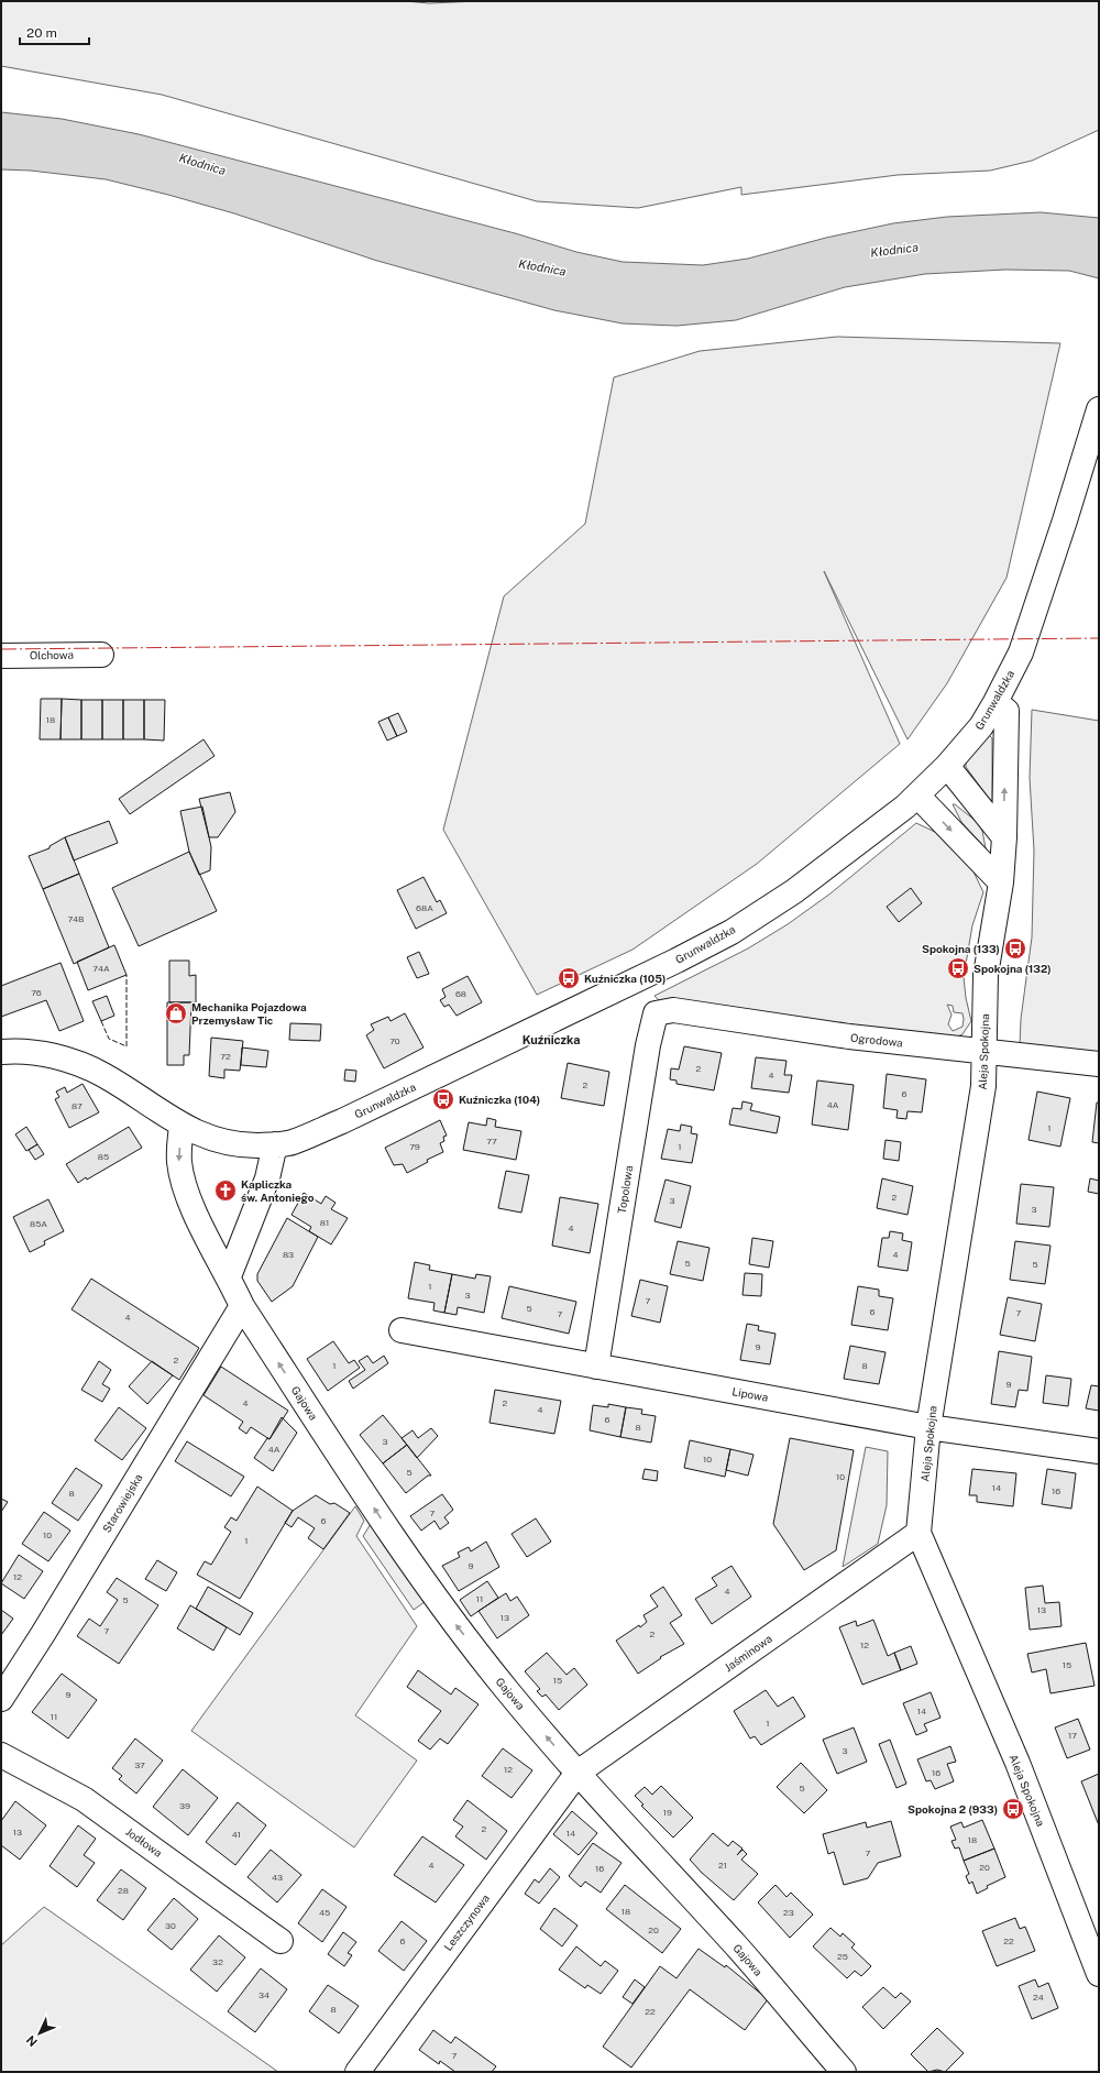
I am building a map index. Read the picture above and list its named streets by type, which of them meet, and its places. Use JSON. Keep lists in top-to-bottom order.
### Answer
{
  "streets": {
    "street": [
      "Olchowa",
      "Grunwaldzka",
      "Ogrodowa",
      "Aleja Spokojna",
      "Topolowa",
      "Lipowa",
      "Gajowa",
      "Starowiejska",
      "Jaśminowa",
      "Jodłowa",
      "Leszczynowa"
    ]
  },
  "crossings": [
    ["Grunwaldzka", "Aleja Spokojna"],
    ["Grunwaldzka", "Gajowa"],
    ["Ogrodowa", "Aleja Spokojna"],
    ["Ogrodowa", "Topolowa"],
    ["Aleja Spokojna", "Lipowa"],
    ["Aleja Spokojna", "Jaśminowa"],
    ["Topolowa", "Lipowa"],
    ["Gajowa", "Starowiejska"],
    ["Gajowa", "Jaśminowa"],
    ["Gajowa", "Leszczynowa"],
    ["Jaśminowa", "Leszczynowa"]
  ],
  "districts": ["Kuźniczka"],
  "water": ["Kłodnica"],
  "places": {
    "bus stop": [
      "Spokojna (133)",
      "Spokojna (132)",
      "Kuźniczka (105)",
      "Kuźniczka (104)",
      "Spokojna 2 (933)"
    ],
    "shop": ["Mechanika Pojazdowa Przemysław Tic"],
    "church": ["Kapliczka św. Antoniego"]
  },
  "house_numbers": [
    "18",
    "68A",
    "74B",
    "74A",
    "76",
    "68",
    "70",
    "72",
    "2",
    "4",
    "2",
    "6",
    "4A",
    "87",
    "1",
    "77",
    "79",
    "1",
    "85",
    "2",
    "3",
    "3",
    "81",
    "85A",
    "4",
    "83",
    "4",
    "5",
    "5",
    "1",
    "3",
    "7",
    "5",
    "6",
    "7",
    "7",
    "4",
    "9",
    "2",
    "1",
    "8",
    "9",
    "4",
    "2",
    "4",
    "6",
    "8",
    "3",
    "4A",
    "10",
    "5",
    "10",
    "14",
    "16",
    "8",
    "7",
    "6",
    "10",
    "1",
    "9",
    "12",
    "4",
    "11",
    "5",
    "13",
    "13",
    "7",
    "2",
    "12",
    "15",
    "15",
    "9",
    "14",
    "11",
    "1",
    "17",
    "3",
    "37",
    "12",
    "16",
    "5",
    "39",
    "19",
    "2",
    "13",
    "14",
    "41",
    "18",
    "7",
    "4",
    "21",
    "20",
    "16",
    "43",
    "28",
    "18",
    "45",
    "23",
    "30",
    "20",
    "6",
    "22",
    "25",
    "32",
    "34",
    "24",
    "8",
    "22",
    "7"
  ],
  "scale_bar": "20 m",
  "north": "bottom left"
}
